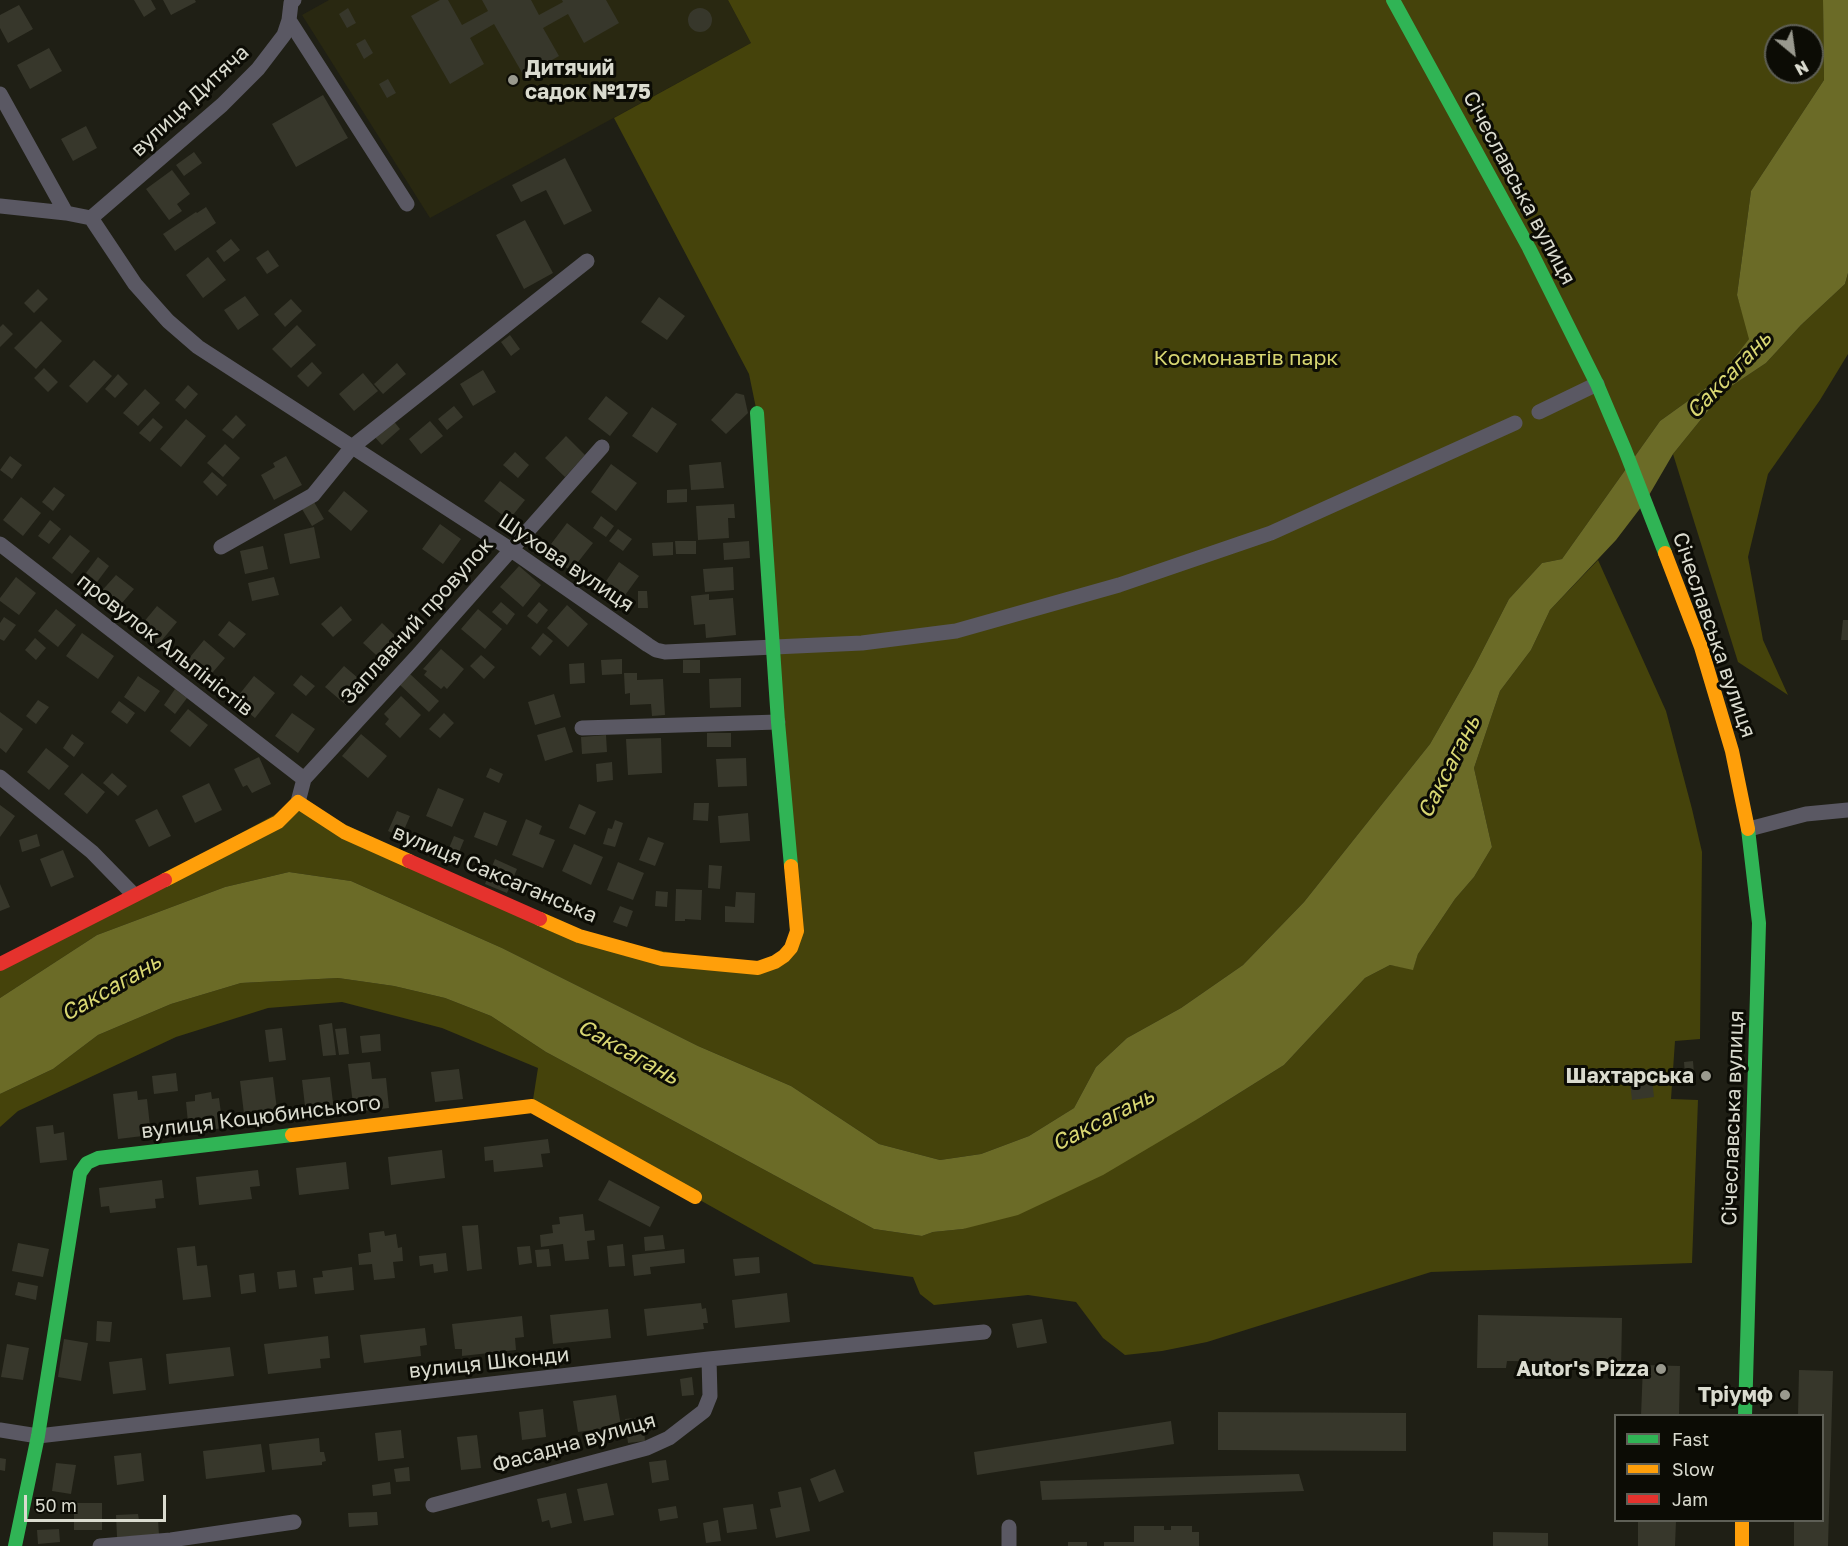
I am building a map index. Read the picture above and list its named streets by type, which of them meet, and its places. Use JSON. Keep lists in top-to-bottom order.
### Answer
{
  "streets": {
    "street": [
      "вулиця Дитяча",
      "Січеславська вулиця",
      "Шухова вулиця",
      "Заплавний провулок",
      "провулок Альпіністів",
      "вулиця Саксаганська",
      "вулиця Коцюбинського",
      "вулиця Шконди",
      "Фасадна вулиця"
    ]
  },
  "crossings": [
    ["вулиця Дитяча", "Шухова вулиця"],
    ["Шухова вулиця", "Заплавний провулок"],
    ["Шухова вулиця", "вулиця Саксаганська"],
    ["Заплавний провулок", "провулок Альпіністів"],
    ["Заплавний провулок", "вулиця Саксаганська"],
    ["вулиця Коцюбинського", "вулиця Шконди"],
    ["вулиця Шконди", "Фасадна вулиця"]
  ],
  "water": ["Саксагань"],
  "parks": ["Космонавтів парк"],
  "places": [
    "Дитячий садок №175",
    "Шахтарська",
    "Autor's Pizza",
    "Тріумф"
  ],
  "legend": ["Fast", "Slow", "Jam"],
  "scale_bar": "50 m",
  "north": "bottom right"
}
